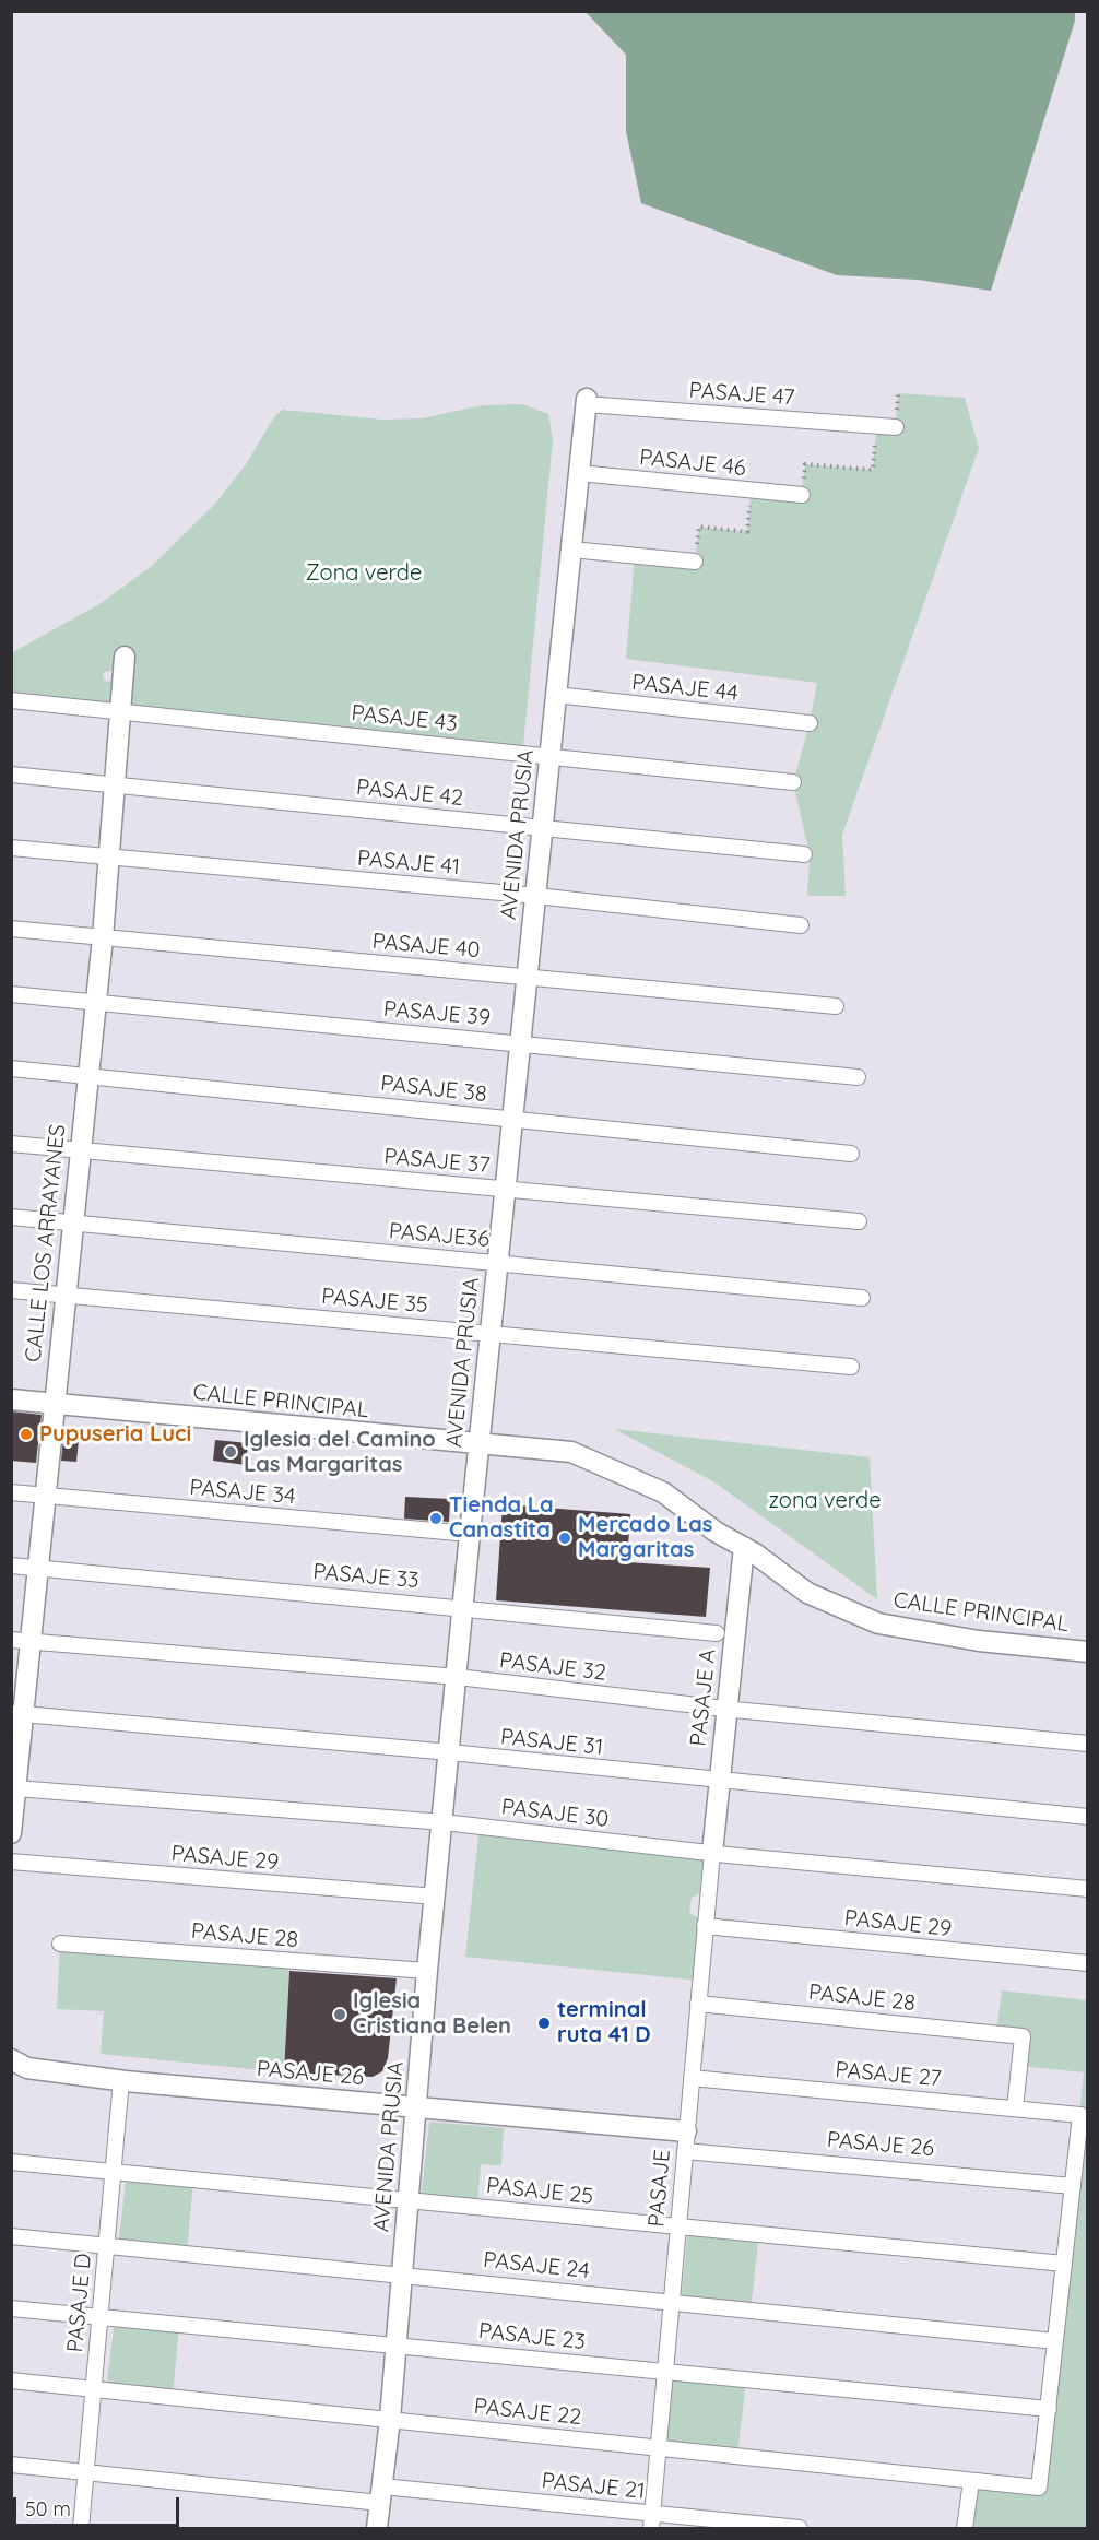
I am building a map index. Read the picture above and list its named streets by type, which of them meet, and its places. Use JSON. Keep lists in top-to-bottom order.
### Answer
{
  "streets": {
    "street": [
      "PASAJE 47",
      "PASAJE 46",
      "PASAJE 44",
      "PASAJE 43",
      "PASAJE 42",
      "AVENIDA PRUSIA",
      "PASAJE 41",
      "PASAJE 40",
      "PASAJE 39",
      "PASAJE 38",
      "PASAJE 37",
      "PASAJE36",
      "CALLE LOS ARRAYANES",
      "PASAJE 35",
      "CALLE PRINCIPAL",
      "PASAJE 34",
      "PASAJE 33",
      "PASAJE 32",
      "PASAJE A",
      "PASAJE 31",
      "PASAJE 30",
      "PASAJE 29",
      "PASAJE 28",
      "PASAJE 26",
      "PASAJE 27",
      "PASAJE",
      "PASAJE 25",
      "PASAJE 24",
      "PASAJE D",
      "PASAJE 23",
      "PASAJE 22",
      "PASAJE 21"
    ]
  },
  "crossings": [
    ["PASAJE 47", "AVENIDA PRUSIA"],
    ["PASAJE 46", "AVENIDA PRUSIA"],
    ["PASAJE 44", "AVENIDA PRUSIA"],
    ["PASAJE 43", "AVENIDA PRUSIA"],
    ["PASAJE 43", "CALLE LOS ARRAYANES"],
    ["PASAJE 42", "AVENIDA PRUSIA"],
    ["PASAJE 42", "CALLE LOS ARRAYANES"],
    ["AVENIDA PRUSIA", "PASAJE 41"],
    ["AVENIDA PRUSIA", "PASAJE 40"],
    ["AVENIDA PRUSIA", "PASAJE 39"],
    ["AVENIDA PRUSIA", "PASAJE 38"],
    ["AVENIDA PRUSIA", "PASAJE 37"],
    ["AVENIDA PRUSIA", "PASAJE36"],
    ["AVENIDA PRUSIA", "PASAJE 35"],
    ["AVENIDA PRUSIA", "CALLE PRINCIPAL"],
    ["AVENIDA PRUSIA", "PASAJE 34"],
    ["AVENIDA PRUSIA", "PASAJE 33"],
    ["AVENIDA PRUSIA", "PASAJE 32"],
    ["AVENIDA PRUSIA", "PASAJE 31"],
    ["AVENIDA PRUSIA", "PASAJE 30"],
    ["AVENIDA PRUSIA", "PASAJE 29"],
    ["AVENIDA PRUSIA", "PASAJE 28"],
    ["AVENIDA PRUSIA", "PASAJE 26"],
    ["AVENIDA PRUSIA", "PASAJE 25"],
    ["AVENIDA PRUSIA", "PASAJE 24"],
    ["AVENIDA PRUSIA", "PASAJE 23"],
    ["AVENIDA PRUSIA", "PASAJE 22"],
    ["AVENIDA PRUSIA", "PASAJE 21"],
    ["PASAJE 41", "CALLE LOS ARRAYANES"],
    ["PASAJE 40", "CALLE LOS ARRAYANES"],
    ["PASAJE 39", "CALLE LOS ARRAYANES"],
    ["PASAJE 38", "CALLE LOS ARRAYANES"],
    ["PASAJE 37", "CALLE LOS ARRAYANES"],
    ["PASAJE36", "CALLE LOS ARRAYANES"],
    ["CALLE LOS ARRAYANES", "PASAJE 35"],
    ["CALLE LOS ARRAYANES", "CALLE PRINCIPAL"],
    ["CALLE LOS ARRAYANES", "PASAJE 34"],
    ["CALLE LOS ARRAYANES", "PASAJE 33"],
    ["CALLE LOS ARRAYANES", "PASAJE 32"],
    ["CALLE LOS ARRAYANES", "PASAJE 31"],
    ["CALLE LOS ARRAYANES", "PASAJE 30"],
    ["CALLE PRINCIPAL", "PASAJE A"],
    ["PASAJE 32", "PASAJE A"],
    ["PASAJE A", "PASAJE 31"],
    ["PASAJE A", "PASAJE 30"],
    ["PASAJE A", "PASAJE"],
    ["PASAJE 30", "PASAJE"],
    ["PASAJE 29", "PASAJE"],
    ["PASAJE 28", "PASAJE 27"],
    ["PASAJE 28", "PASAJE"],
    ["PASAJE 26", "PASAJE 27"],
    ["PASAJE 26", "PASAJE"],
    ["PASAJE 26", "PASAJE D"],
    ["PASAJE 27", "PASAJE"],
    ["PASAJE", "PASAJE 25"],
    ["PASAJE", "PASAJE 24"],
    ["PASAJE", "PASAJE 23"],
    ["PASAJE", "PASAJE 22"],
    ["PASAJE", "PASAJE 21"],
    ["PASAJE 25", "PASAJE D"],
    ["PASAJE 24", "PASAJE D"],
    ["PASAJE D", "PASAJE 23"],
    ["PASAJE D", "PASAJE 22"],
    ["PASAJE D", "PASAJE 21"],
    ["PASAJE 23", "PASAJE 22"]
  ],
  "parks": ["Zona verde", "zona verde"],
  "places": [
    "Pupuseria Luci",
    "Iglesia del Camino Las Margaritas",
    "Tienda La Canastita",
    "Mercado Las Margaritas",
    "Iglesia Cristiana Belen",
    "terminal ruta 41 D"
  ],
  "scale_bar": "50 m"
}
